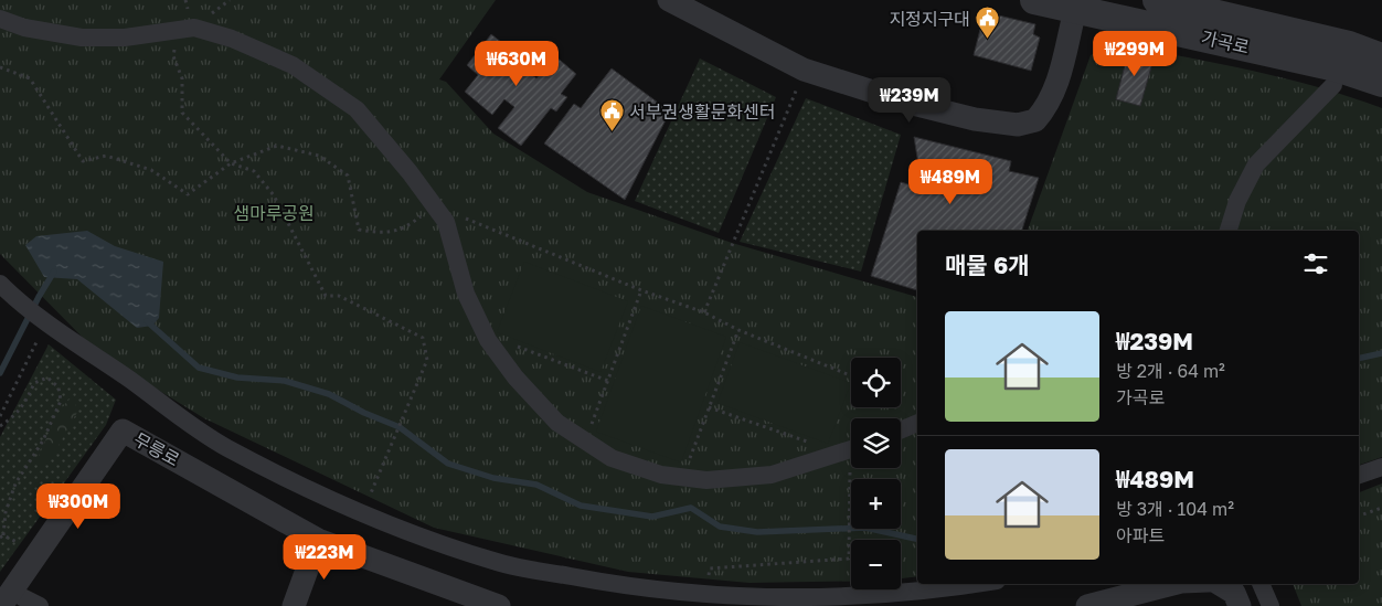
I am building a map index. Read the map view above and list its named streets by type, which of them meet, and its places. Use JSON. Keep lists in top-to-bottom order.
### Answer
{
  "streets": {
    "street": ["가곡로", "무릉로"]
  },
  "parks": ["샘마루공원"],
  "places": {
    "public building": ["지정지구대", "서부권생활문화센터"]
  },
  "page": {
    "price": [
      "₩299M",
      "₩630M",
      "₩239M",
      "₩489M",
      "₩300M",
      "₩223M"
    ],
    "heading": "매물 6개",
    "list": [
      {
        "name": "₩239M",
        "note": "방 2개 · 64 m² · 가곡로"
      },
      {
        "name": "₩489M",
        "note": "방 3개 · 104 m² · 아파트"
      }
    ],
    "map_buttons": ["+", "−"]
  }
}
